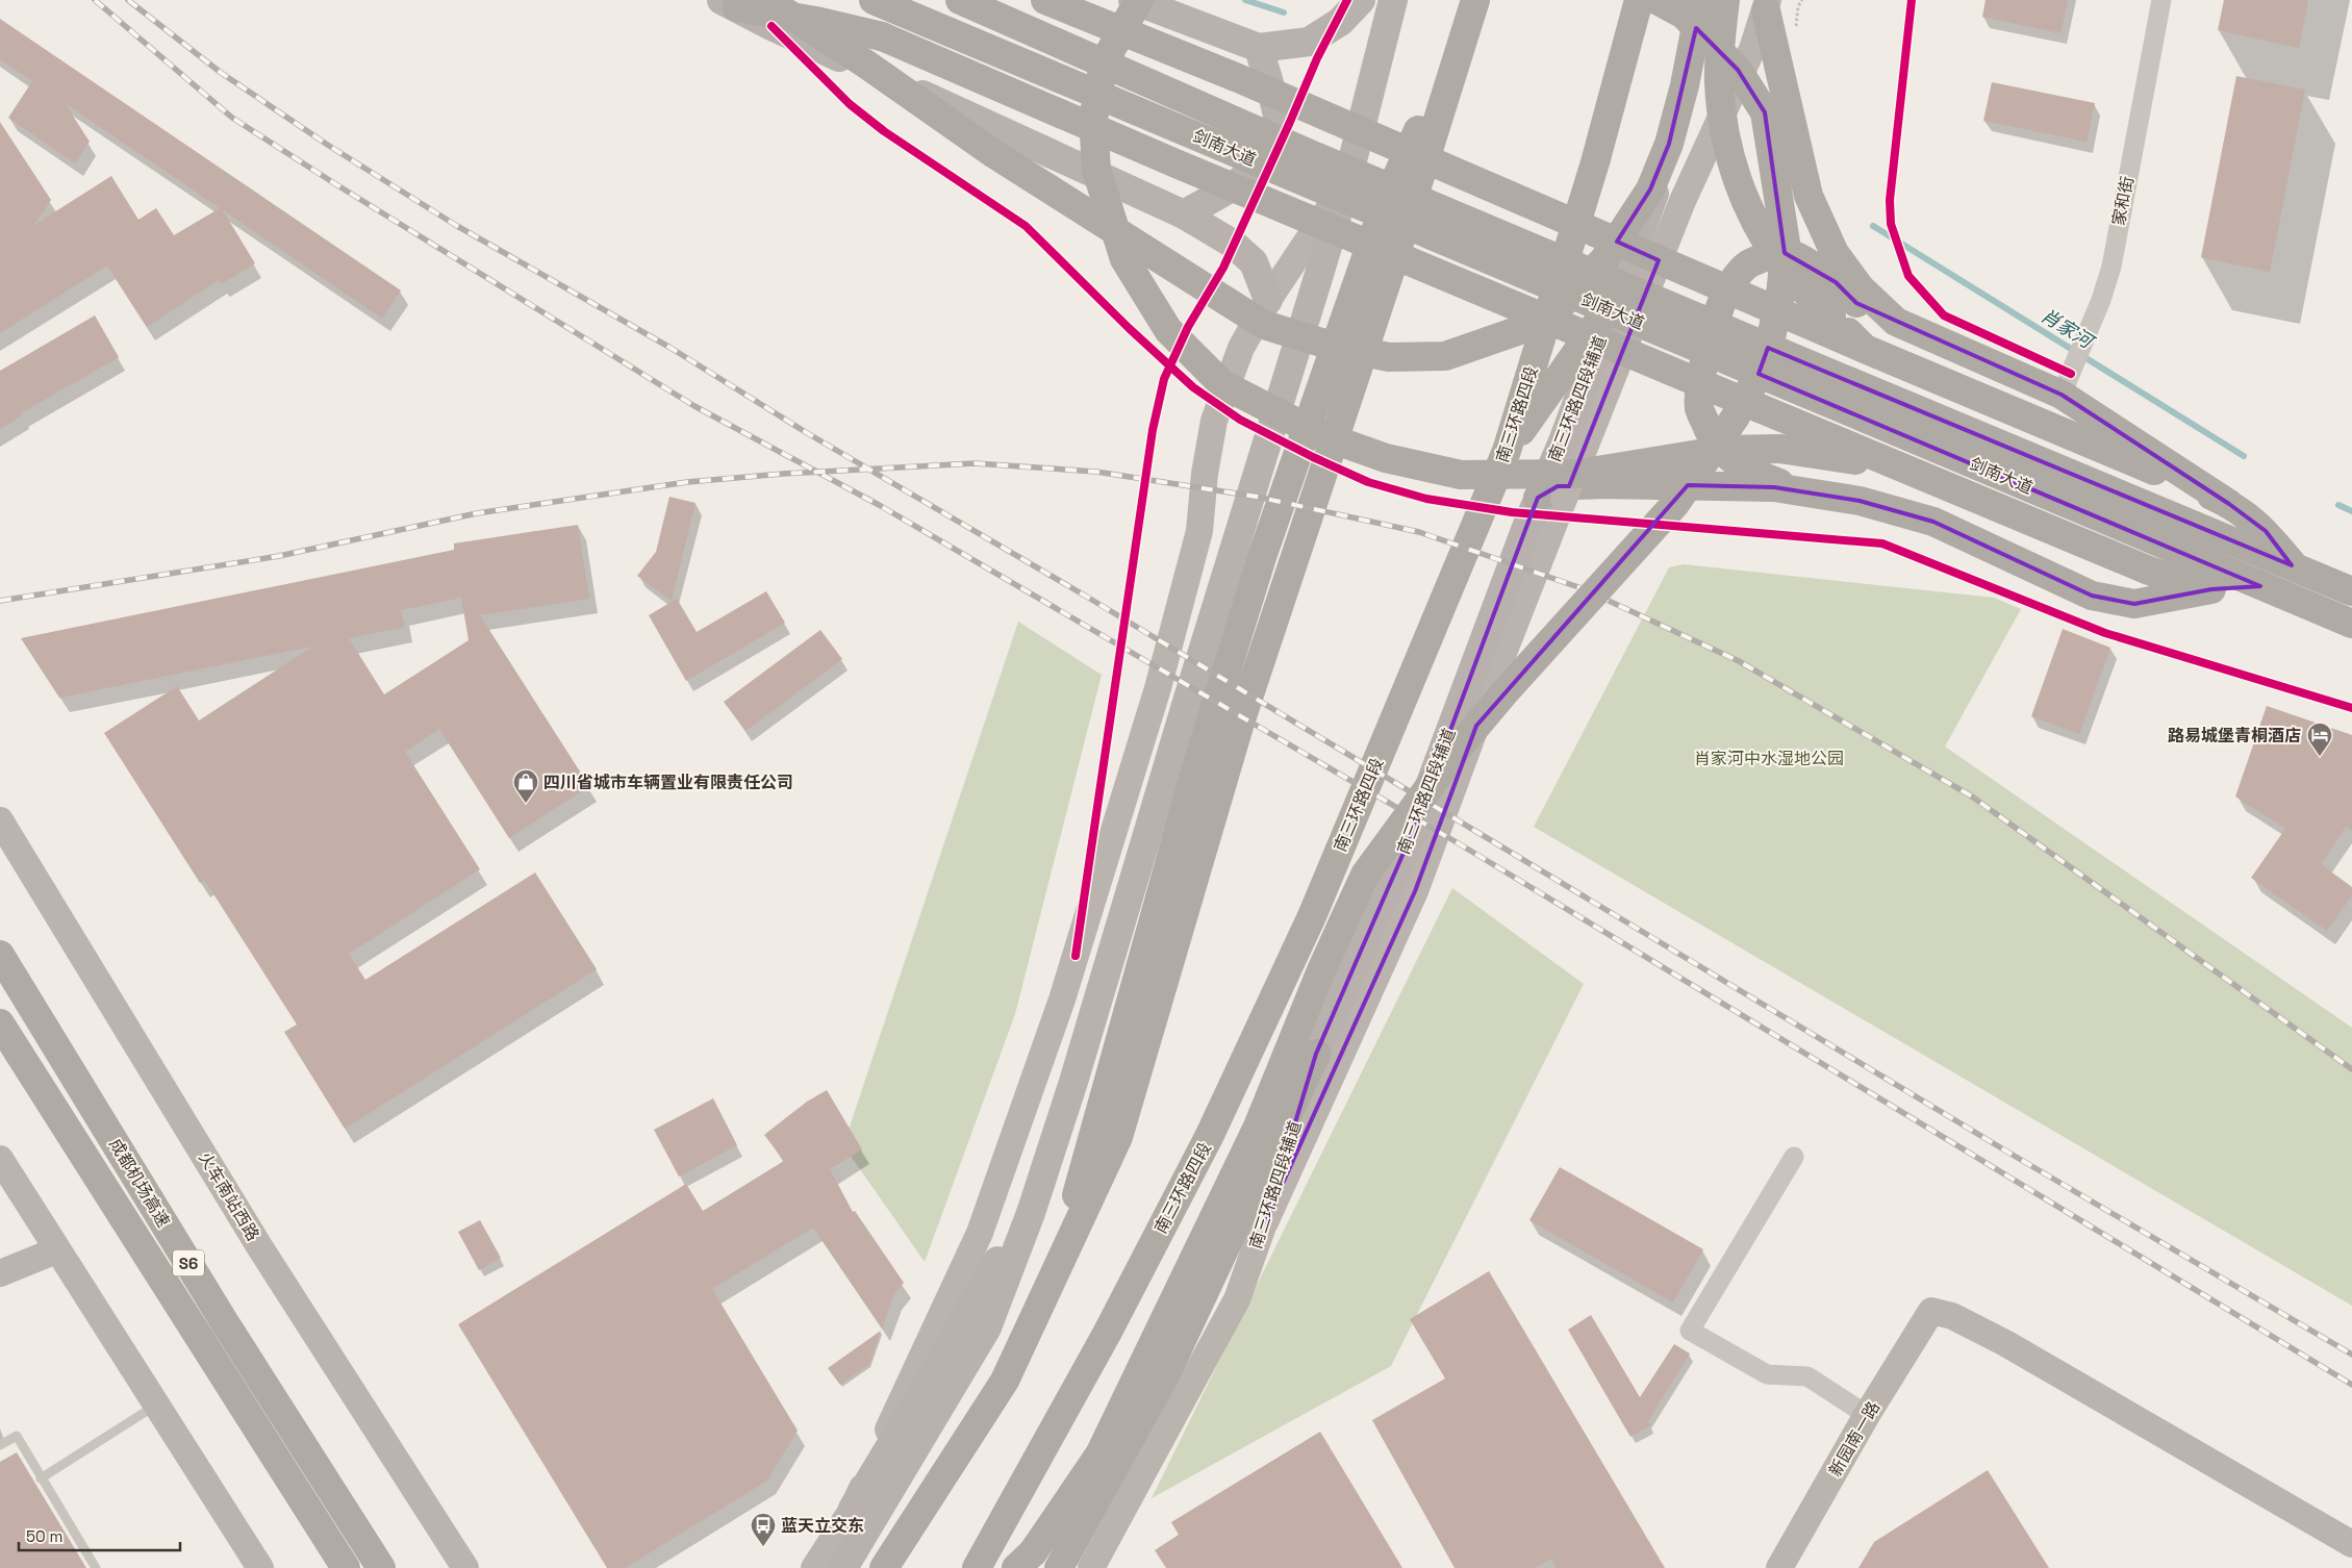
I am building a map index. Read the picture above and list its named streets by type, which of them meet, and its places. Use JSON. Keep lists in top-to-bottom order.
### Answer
{
  "streets": {
    "highway": [
      "剑南大道",
      "南三环路四段",
      "成都机场高速",
      "S6"
    ],
    "main road": ["南三环路四段辅道", "火车南站西路", "新园南一路"],
    "street": ["家和街"]
  },
  "water": ["肖家河"],
  "parks": ["肖家河中水湿地公园"],
  "places": {
    "hotel": ["路易城堡青桐酒店"],
    "shop": ["四川省城市车辆置业有限责任公司"],
    "bus stop": ["蓝天立交东"]
  },
  "scale_bar": "50 m"
}
